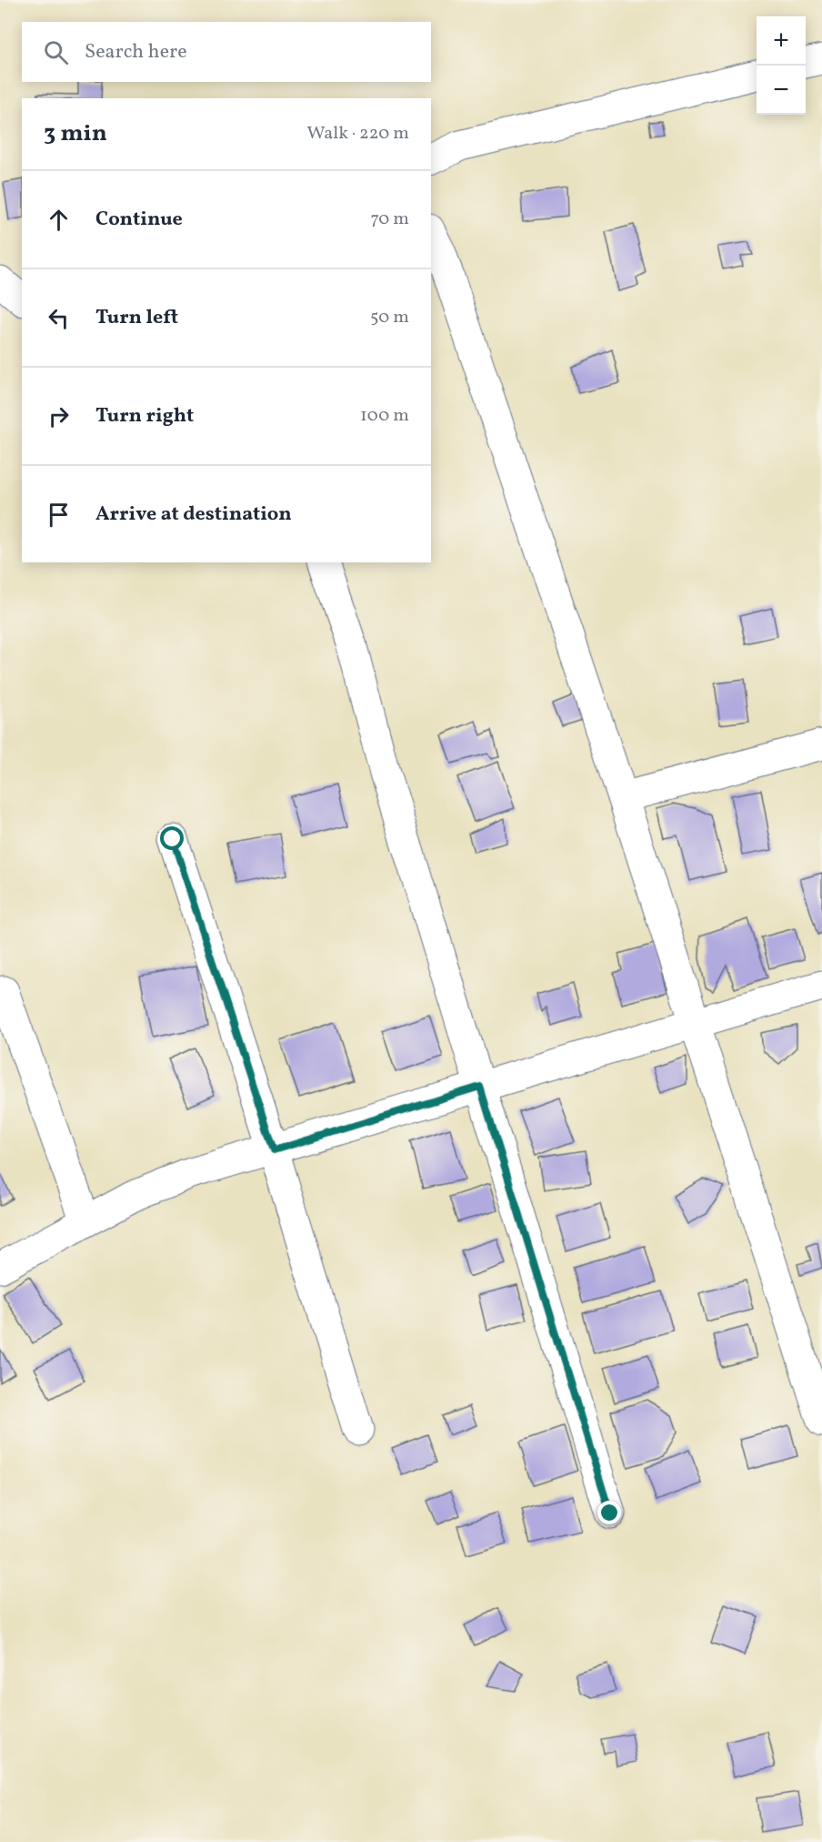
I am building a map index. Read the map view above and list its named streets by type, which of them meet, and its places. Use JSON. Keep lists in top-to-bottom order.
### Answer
{
  "page": {
    "map_buttons": ["+", "−"],
    "search": "Search here",
    "heading": ["3 min", "Walk · 220 m"],
    "list": [
      ["Continue", "70 m"],
      ["Turn left", "50 m"],
      ["Turn right", "100 m"],
      "Arrive at destination"
    ]
  }
}
